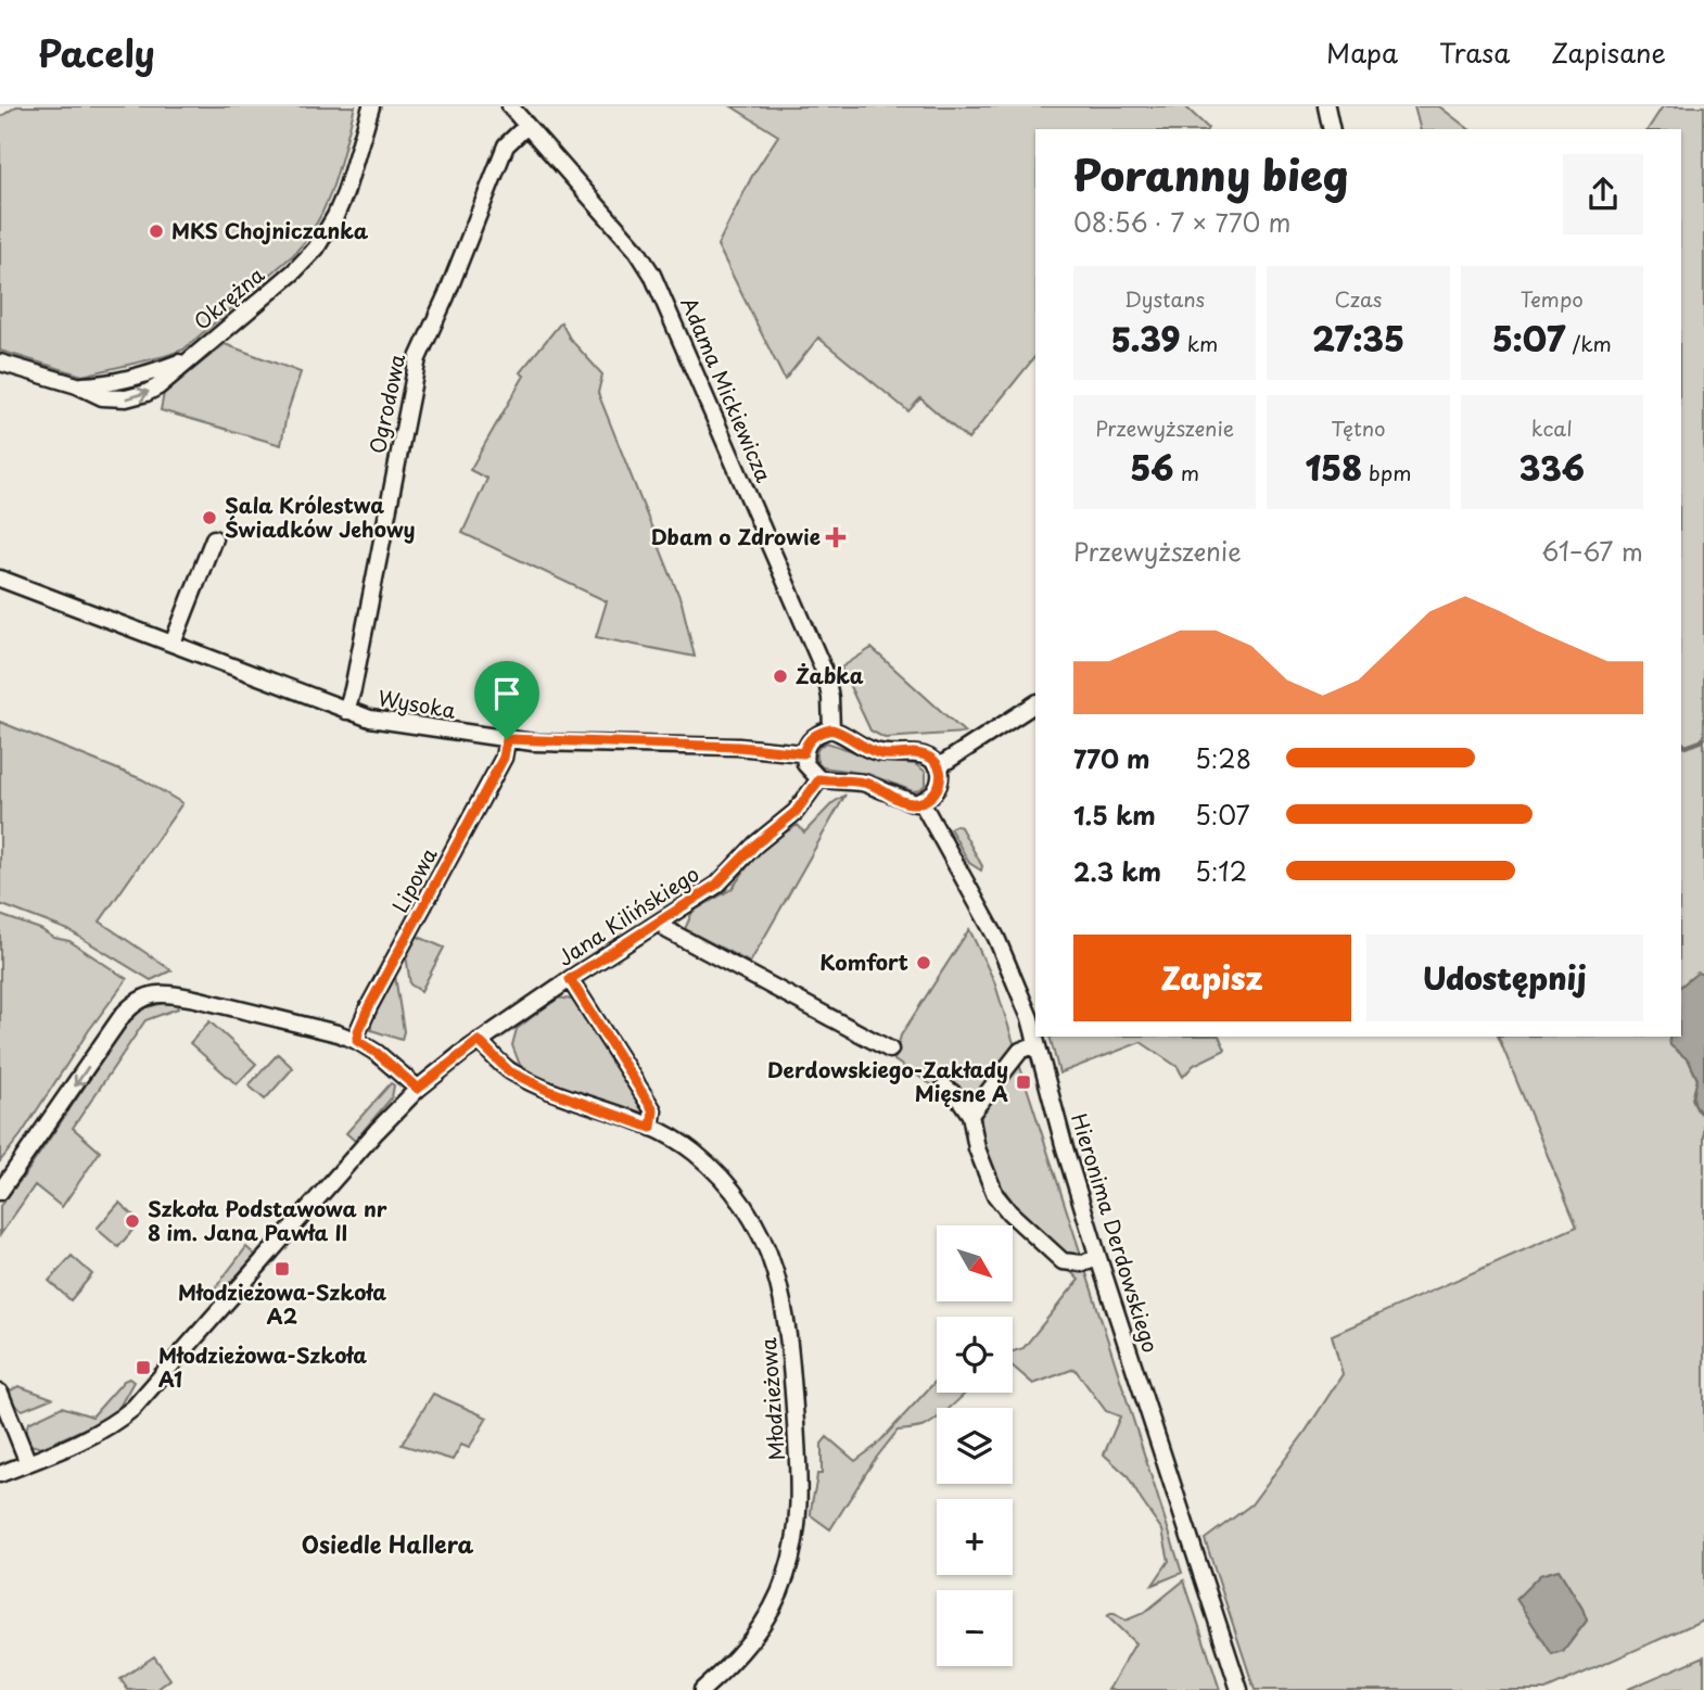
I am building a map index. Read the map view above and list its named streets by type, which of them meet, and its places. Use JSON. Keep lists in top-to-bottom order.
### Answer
{
  "streets": {
    "street": [
      "Okrężna",
      "Adama Mickiewicza",
      "Ogrodowa",
      "Wysoka",
      "Lipowa",
      "Jana Kilińskiego",
      "Hieronima Derdowskiego",
      "Młodzieżowa"
    ]
  },
  "crossings": [
    ["Adama Mickiewicza", "Ogrodowa"],
    ["Ogrodowa", "Wysoka"],
    ["Wysoka", "Lipowa"],
    ["Jana Kilińskiego", "Młodzieżowa"]
  ],
  "districts": ["Osiedle Hallera"],
  "places": {
    "other": [
      "MKS Chojniczanka",
      "Sala Królestwa Świadków Jehowy",
      "Żabka",
      "Komfort",
      "Szkoła Podstawowa nr 8 im. Jana Pawła II"
    ],
    "health": ["Dbam o Zdrowie"],
    "transit": ["Derdowskiego-Zakłady Mięsne A", "Młodzieżowa-Szkoła A2", "Młodzieżowa-Szkoła A1"]
  },
  "north": "bottom right",
  "page": {
    "header": "Pacely",
    "nav": ["Mapa", "Trasa", "Zapisane"],
    "heading": ["Poranny bieg", "08:56 · 7 × 770 m"],
    "stats": [
      ["Dystans", "5.39 km"],
      ["Czas", "27:35"],
      ["Tempo", "5:07 /km"],
      ["Przewyższenie", "56 m"],
      ["Tętno", "158 bpm"],
      ["kcal", "336"]
    ],
    "chart": ["Przewyższenie", "61–67 m"],
    "list": [
      {
        "name": "770 m",
        "note": "5:28"
      },
      {
        "name": "1.5 km",
        "note": "5:07"
      },
      {
        "name": "2.3 km",
        "note": "5:12"
      }
    ],
    "buttons": ["Zapisz", "Udostępnij"],
    "map_buttons": ["+", "−"]
  }
}
